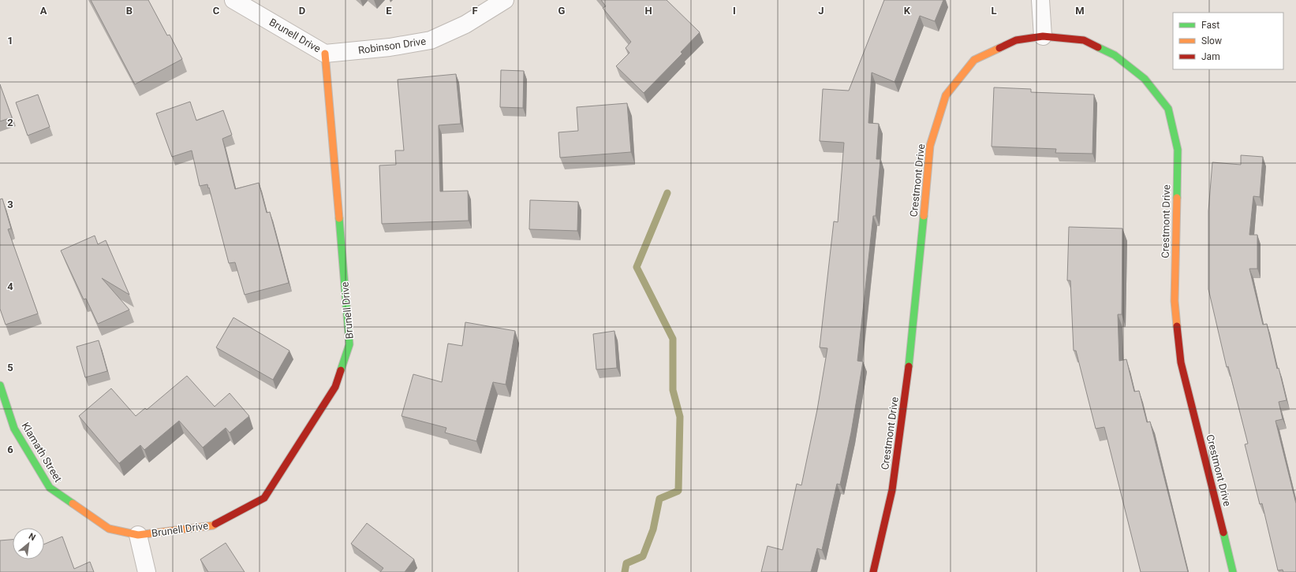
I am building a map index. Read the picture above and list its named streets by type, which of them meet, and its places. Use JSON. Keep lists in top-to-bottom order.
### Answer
{
  "streets": {
    "street": [
      "Brunell Drive",
      "Robinson Drive",
      "Crestmont Drive",
      "Klamath Street"
    ]
  },
  "crossings": [
    ["Brunell Drive", "Robinson Drive"],
    ["Brunell Drive", "Klamath Street"]
  ],
  "legend": ["Fast", "Slow", "Jam"],
  "north": "top right",
  "grid": {
    "columns": [
      "A",
      "B",
      "C",
      "D",
      "E",
      "F",
      "G",
      "H",
      "I",
      "J",
      "K",
      "L",
      "M"
    ],
    "rows": [
      "1",
      "2",
      "3",
      "4",
      "5",
      "6"
    ]
  }
}
